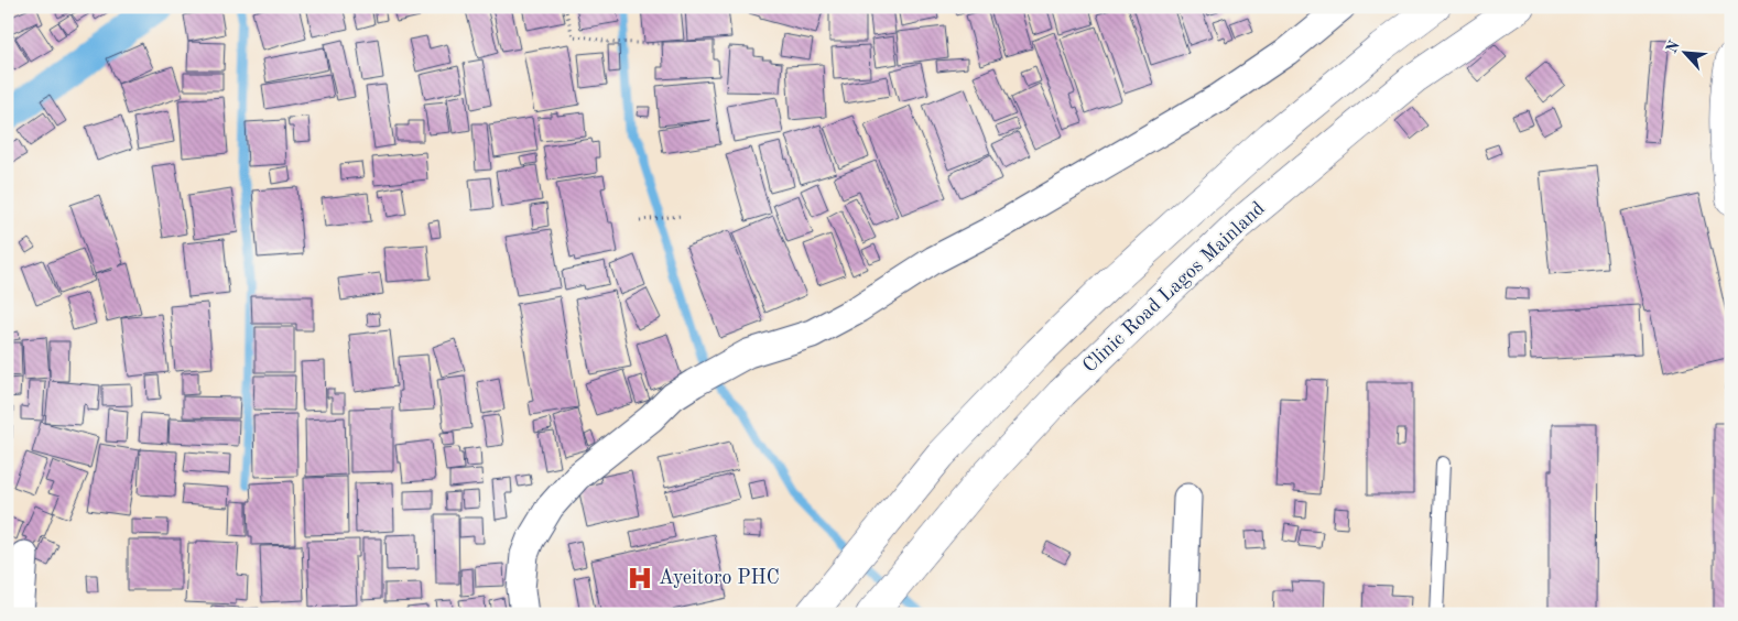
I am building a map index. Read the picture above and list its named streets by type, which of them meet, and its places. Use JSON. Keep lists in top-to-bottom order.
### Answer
{
  "streets": {
    "main road": ["Clinic Road Lagos Mainland"]
  },
  "places": {
    "hospital": ["Ayeitoro PHC"]
  },
  "north": "top left"
}
